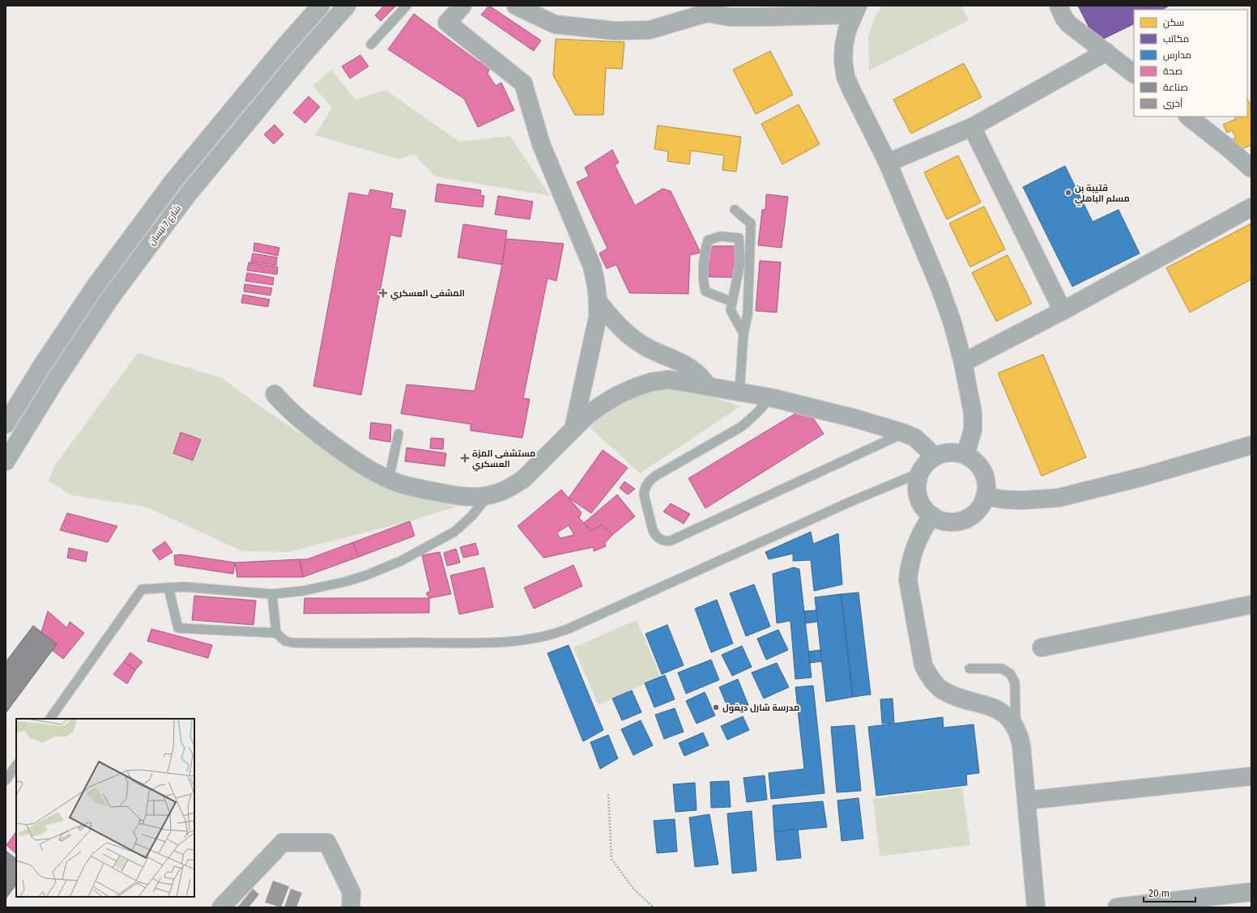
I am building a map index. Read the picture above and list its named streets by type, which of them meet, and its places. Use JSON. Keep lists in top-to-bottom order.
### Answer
{
  "streets": {
    "main road": ["شارع 7 نيسان"]
  },
  "places": {
    "other": ["قتيبة بن مسلم الباهلي", "مدرسة شارل ديغول"],
    "health": ["المشفى العسكري", "مستشفى المزة العسكري"]
  },
  "legend": [
    "سكن",
    "مكاتب",
    "مدارس",
    "صحة",
    "صناعة",
    "أخرى"
  ],
  "scale_bar": "20 m"
}
